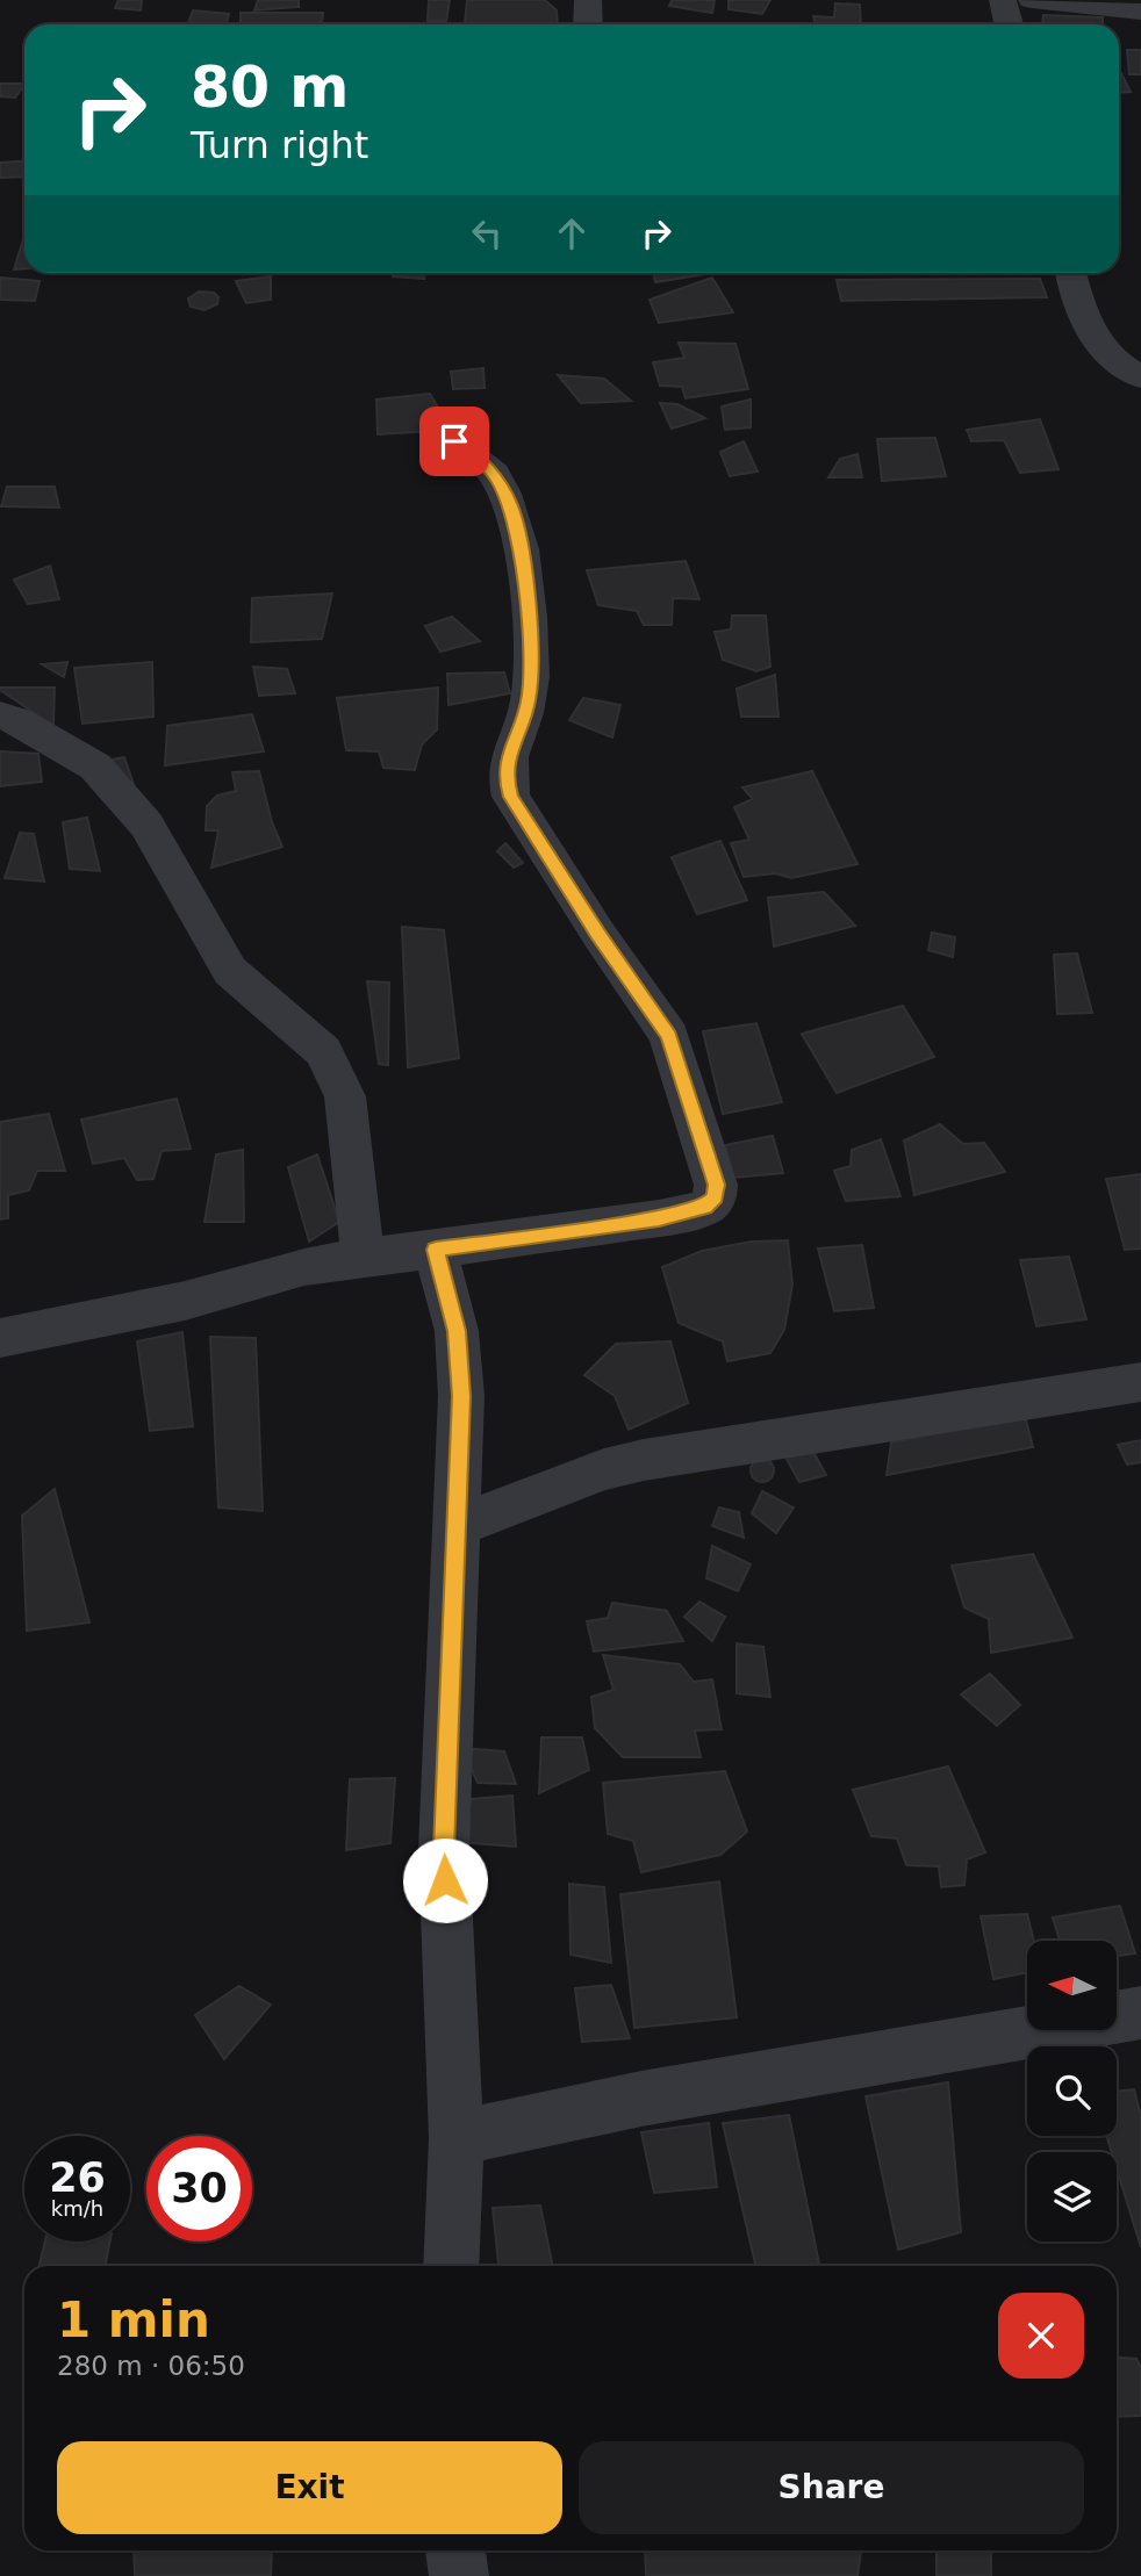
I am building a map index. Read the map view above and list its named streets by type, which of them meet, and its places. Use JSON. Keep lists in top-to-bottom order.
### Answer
{
  "north": "left",
  "page": {
    "turn": ["80 m", "Turn right"],
    "speed": "26 km/h",
    "limit": "30",
    "heading": ["1 min", "280 m · 06:50"],
    "buttons": ["Exit", "Share"]
  }
}
